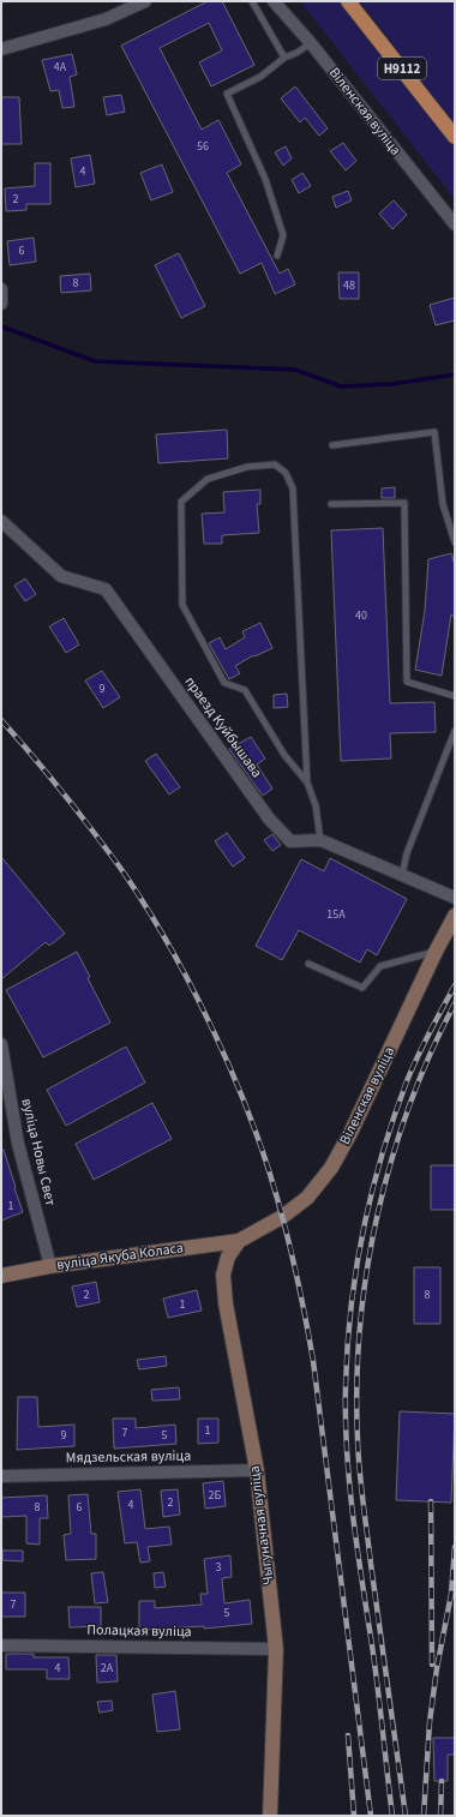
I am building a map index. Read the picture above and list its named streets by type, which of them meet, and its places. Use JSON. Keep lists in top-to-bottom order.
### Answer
{
  "streets": {
    "main road": [
      "Н9112",
      "Віленская вуліца",
      "вуліца Якуба Коласа",
      "Чыгуначная вуліца"
    ],
    "street": [
      "праезд Куйбышава",
      "вуліца Новы Свет",
      "Мядзельская вуліца",
      "Полацкая вуліца"
    ]
  },
  "crossings": [
    ["Віленская вуліца", "вуліца Якуба Коласа"],
    ["Віленская вуліца", "Чыгуначная вуліца"],
    ["вуліца Новы Свет", "вуліца Якуба Коласа"],
    ["вуліца Якуба Коласа", "Чыгуначная вуліца"],
    ["Мядзельская вуліца", "Чыгуначная вуліца"],
    ["Чыгуначная вуліца", "Полацкая вуліца"]
  ],
  "house_numbers": [
    "4А",
    "56",
    "4",
    "2",
    "6",
    "8",
    "48",
    "40",
    "9",
    "15А",
    "1",
    "2",
    "8",
    "1",
    "1",
    "7",
    "9",
    "5",
    "2Б",
    "2",
    "4",
    "8",
    "6",
    "3",
    "7",
    "5",
    "4",
    "2А"
  ]
}
